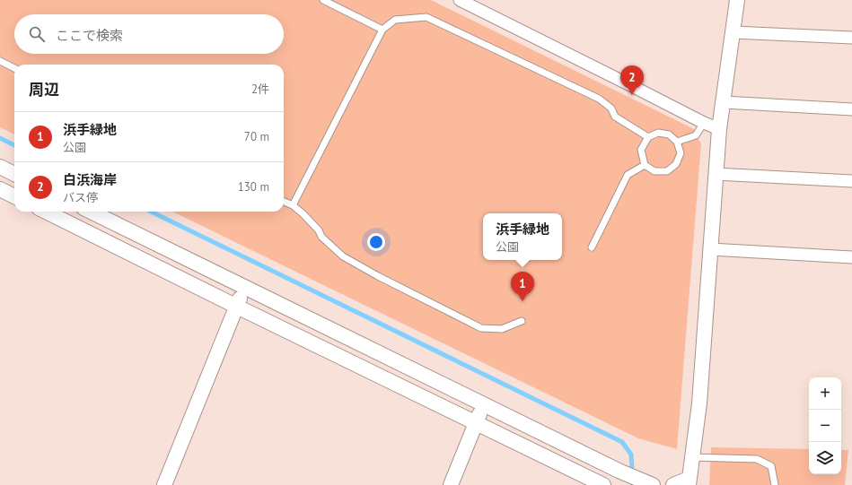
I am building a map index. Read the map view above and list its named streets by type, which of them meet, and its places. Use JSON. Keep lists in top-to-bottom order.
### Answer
{
  "page": {
    "search": "ここで検索",
    "heading": ["周辺", "2件"],
    "pins": ["2", "1"],
    "list": [
      {
        "mark": "1",
        "name": "浜手緑地",
        "note": "公園",
        "value": "70 m"
      },
      {
        "mark": "2",
        "name": "白浜海岸",
        "note": "バス停",
        "value": "130 m"
      }
    ],
    "popup": ["浜手緑地", "公園"],
    "map_buttons": ["+", "−"]
  }
}
